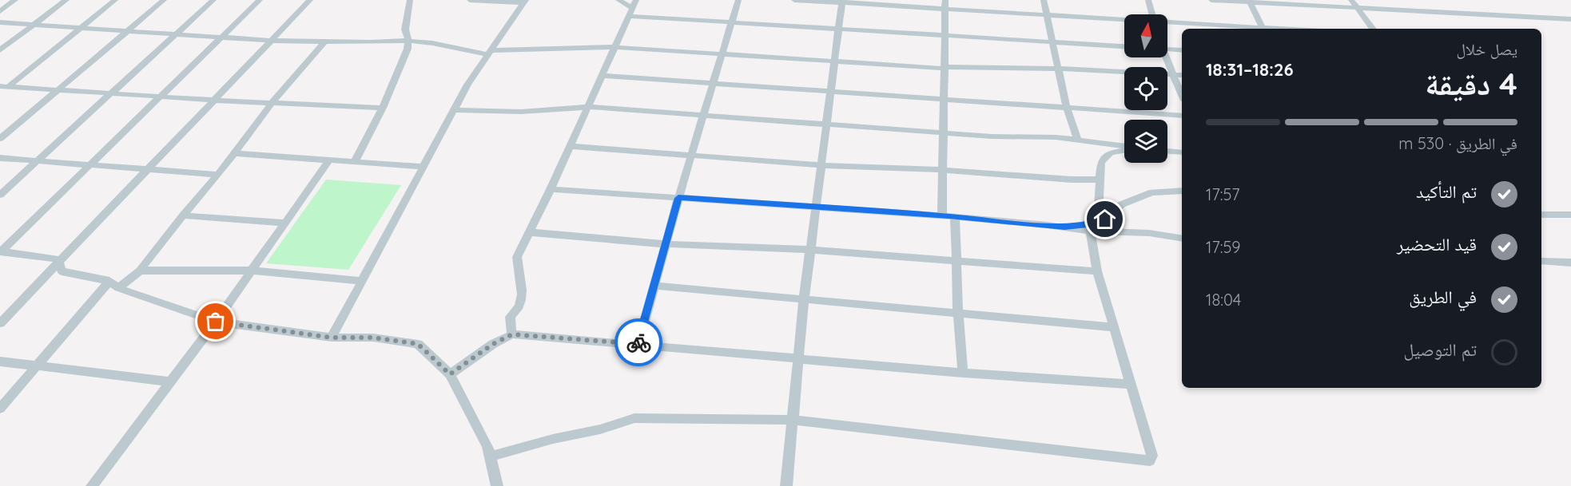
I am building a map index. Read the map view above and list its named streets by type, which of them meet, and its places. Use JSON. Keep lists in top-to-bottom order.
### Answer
{
  "north": "top",
  "page": {
    "heading": ["4 دقيقة", "يصل خلال", "18:26–18:31"],
    "bar": "في الطريق · 530 m",
    "list": [
      ["تم التأكيد", "17:57"],
      ["قيد التحضير", "17:59"],
      ["في الطريق", "18:04"],
      "تم التوصيل"
    ]
  }
}
